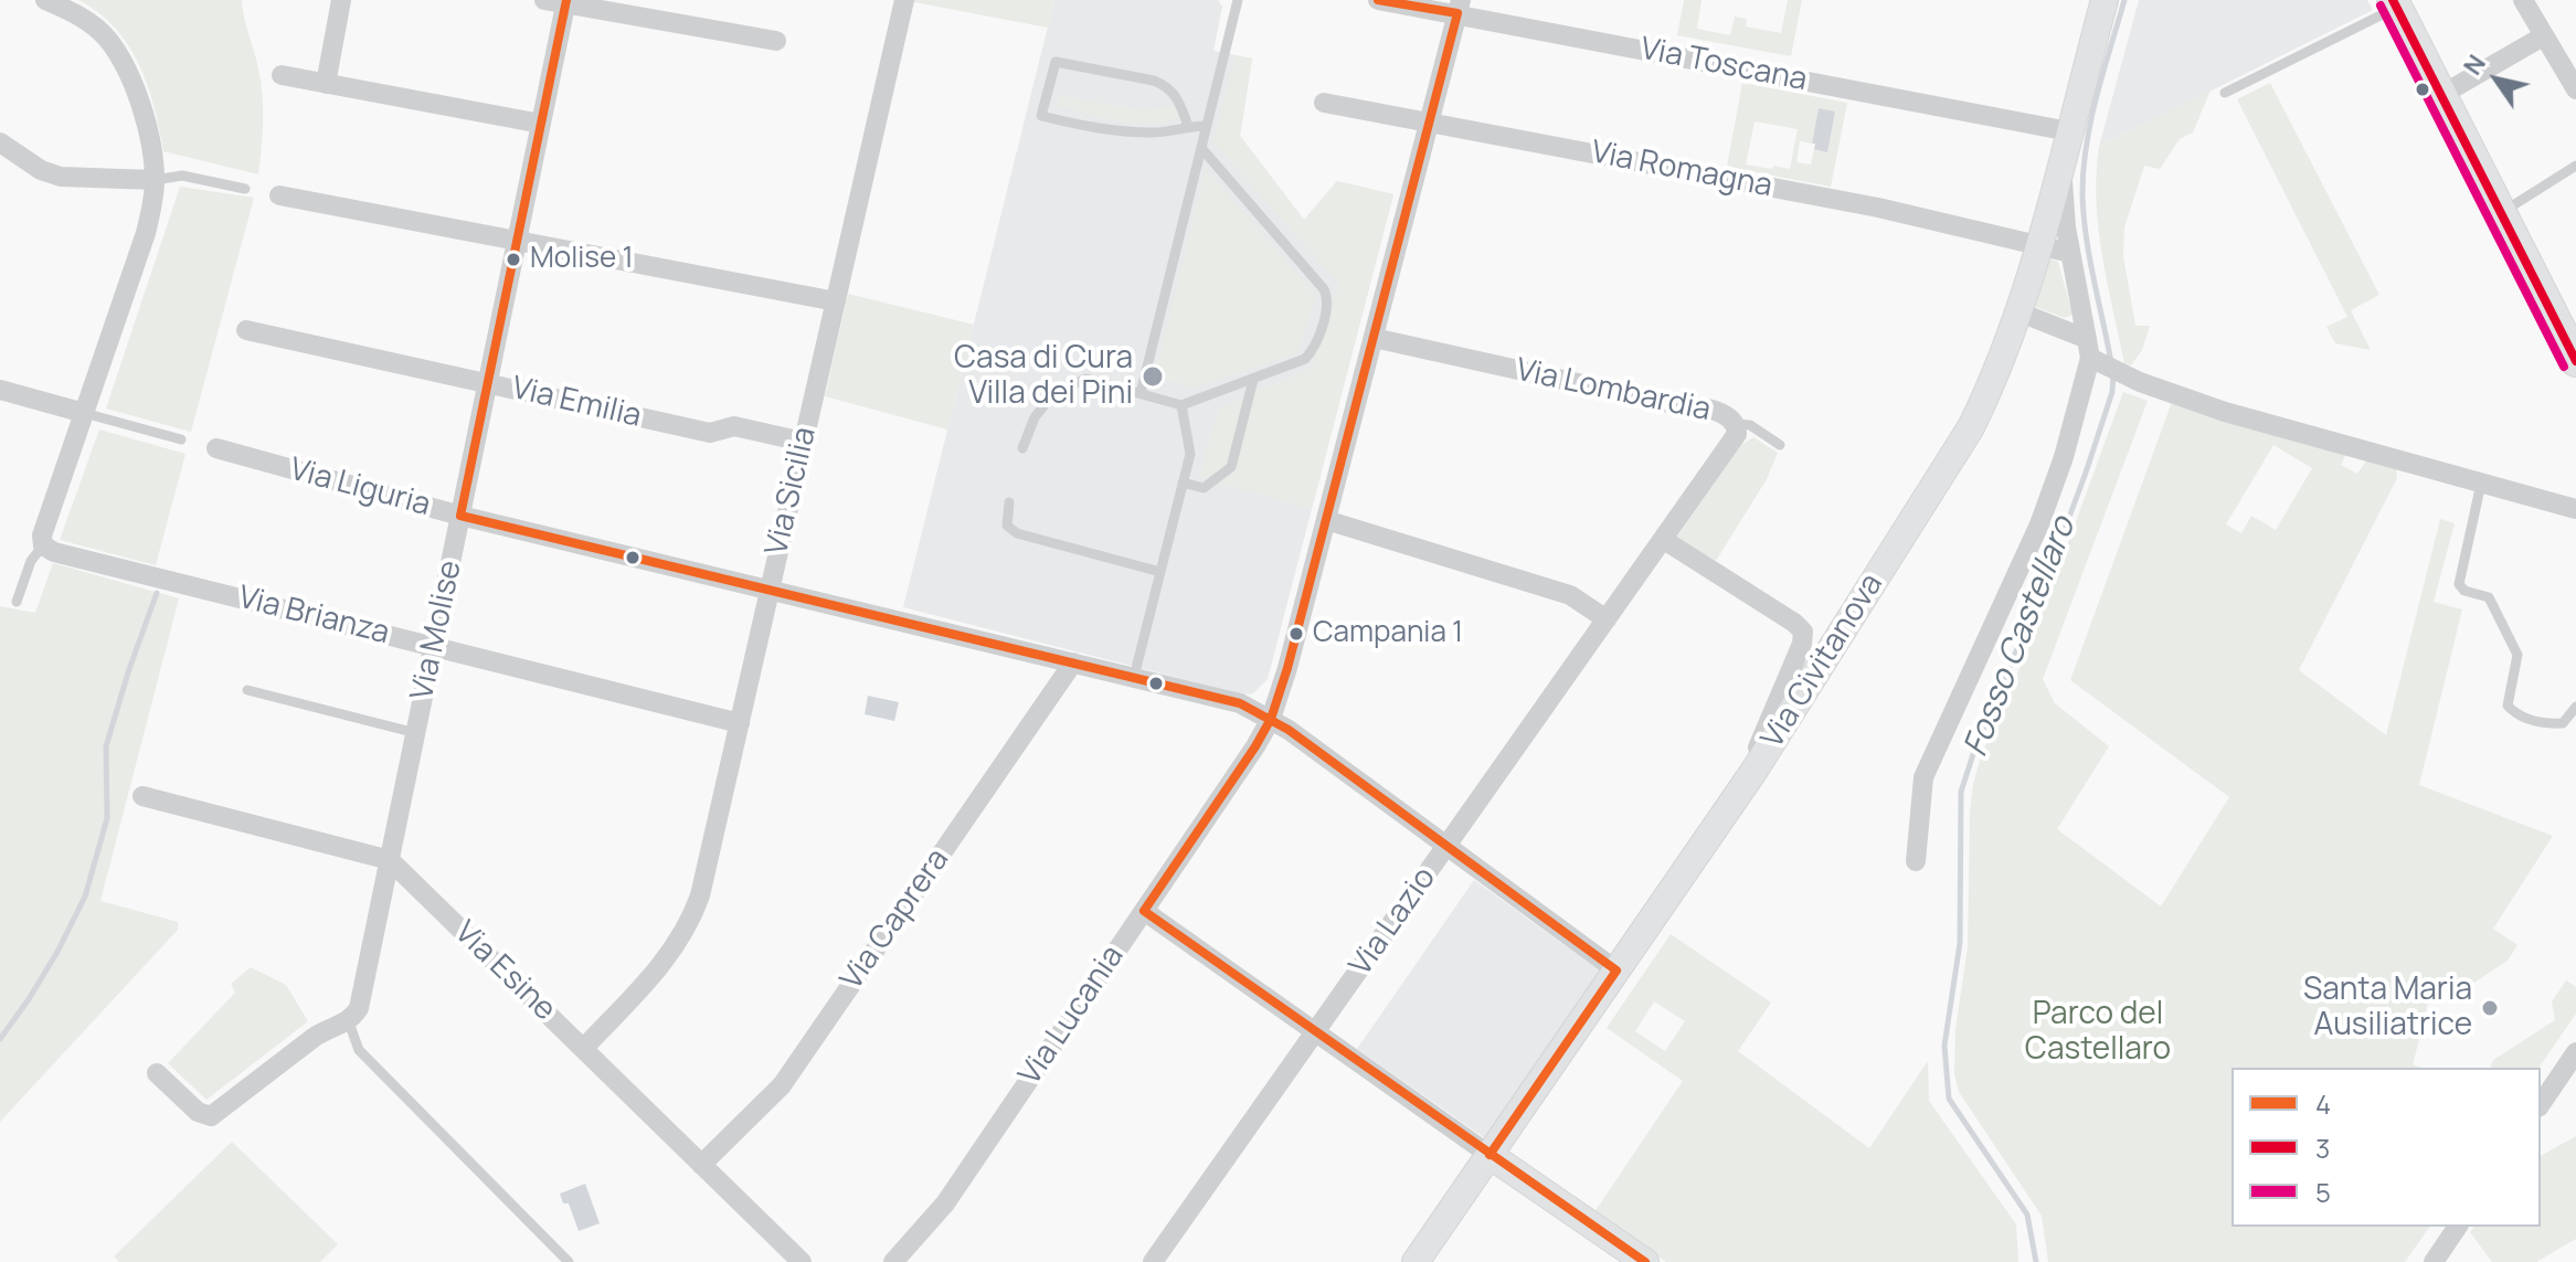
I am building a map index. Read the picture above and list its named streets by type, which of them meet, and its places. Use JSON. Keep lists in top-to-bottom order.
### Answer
{
  "streets": {
    "street": [
      "Via Toscana",
      "Via Romagna",
      "Via Lombardia",
      "Via Emilia",
      "Via Liguria",
      "Via Sicilia",
      "Via Brianza",
      "Via Molise",
      "Via Civitanova",
      "Via Caprera",
      "Via Lazio",
      "Via Esine",
      "Via Lucania"
    ]
  },
  "crossings": [
    ["Via Toscana", "Via Civitanova"],
    ["Via Toscana", "Via Lucania"],
    ["Via Romagna", "Via Civitanova"],
    ["Via Romagna", "Via Lucania"],
    ["Via Lombardia", "Via Lazio"],
    ["Via Lombardia", "Via Lucania"],
    ["Via Emilia", "Via Sicilia"],
    ["Via Emilia", "Via Molise"],
    ["Via Liguria", "Via Sicilia"],
    ["Via Liguria", "Via Molise"],
    ["Via Liguria", "Via Civitanova"],
    ["Via Liguria", "Via Caprera"],
    ["Via Liguria", "Via Lazio"],
    ["Via Liguria", "Via Lucania"],
    ["Via Sicilia", "Via Brianza"],
    ["Via Sicilia", "Via Esine"],
    ["Via Brianza", "Via Molise"],
    ["Via Molise", "Via Esine"],
    ["Via Caprera", "Via Esine"]
  ],
  "water": ["Fosso Castellaro"],
  "parks": ["Parco del Castellaro"],
  "places": [
    "Molise 1",
    "Casa di Cura Villa dei Pini",
    "Campania 1",
    "Santa Maria Ausiliatrice"
  ],
  "lines": ["transit line 4", "transit line 3", "transit line 5"],
  "legend": ["4", "3", "5"],
  "north": "top left"
}
